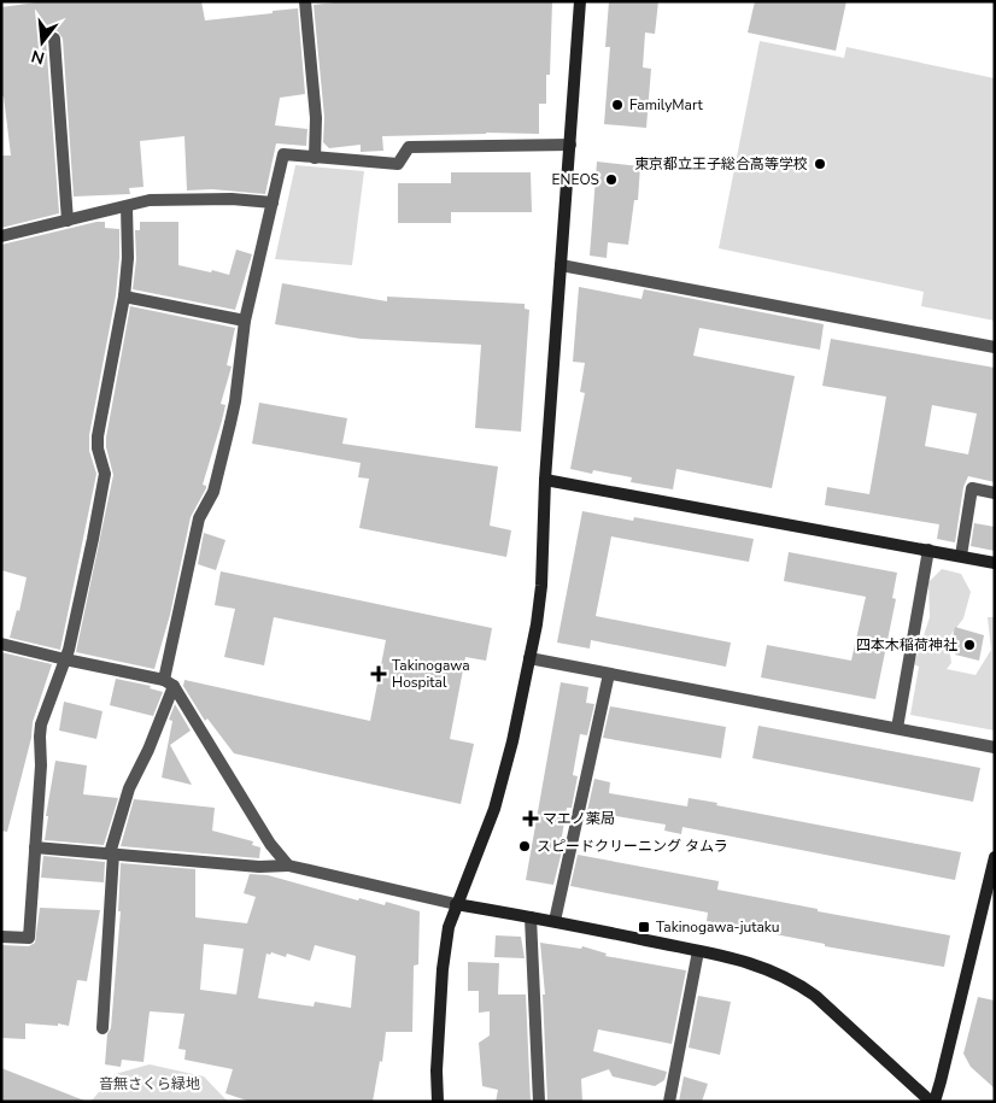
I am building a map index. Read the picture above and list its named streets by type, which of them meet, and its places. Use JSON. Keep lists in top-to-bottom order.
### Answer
{
  "parks": ["音無さくら緑地"],
  "places": {
    "other": [
      "FamilyMart",
      "東京都立王子総合高等学校",
      "ENEOS",
      "四本木稲荷神社",
      "スピードクリーニング タムラ"
    ],
    "health": ["Takinogawa Hospital", "マエノ薬局"],
    "transit": ["Takinogawa-jutaku"]
  },
  "north": "bottom"
}
